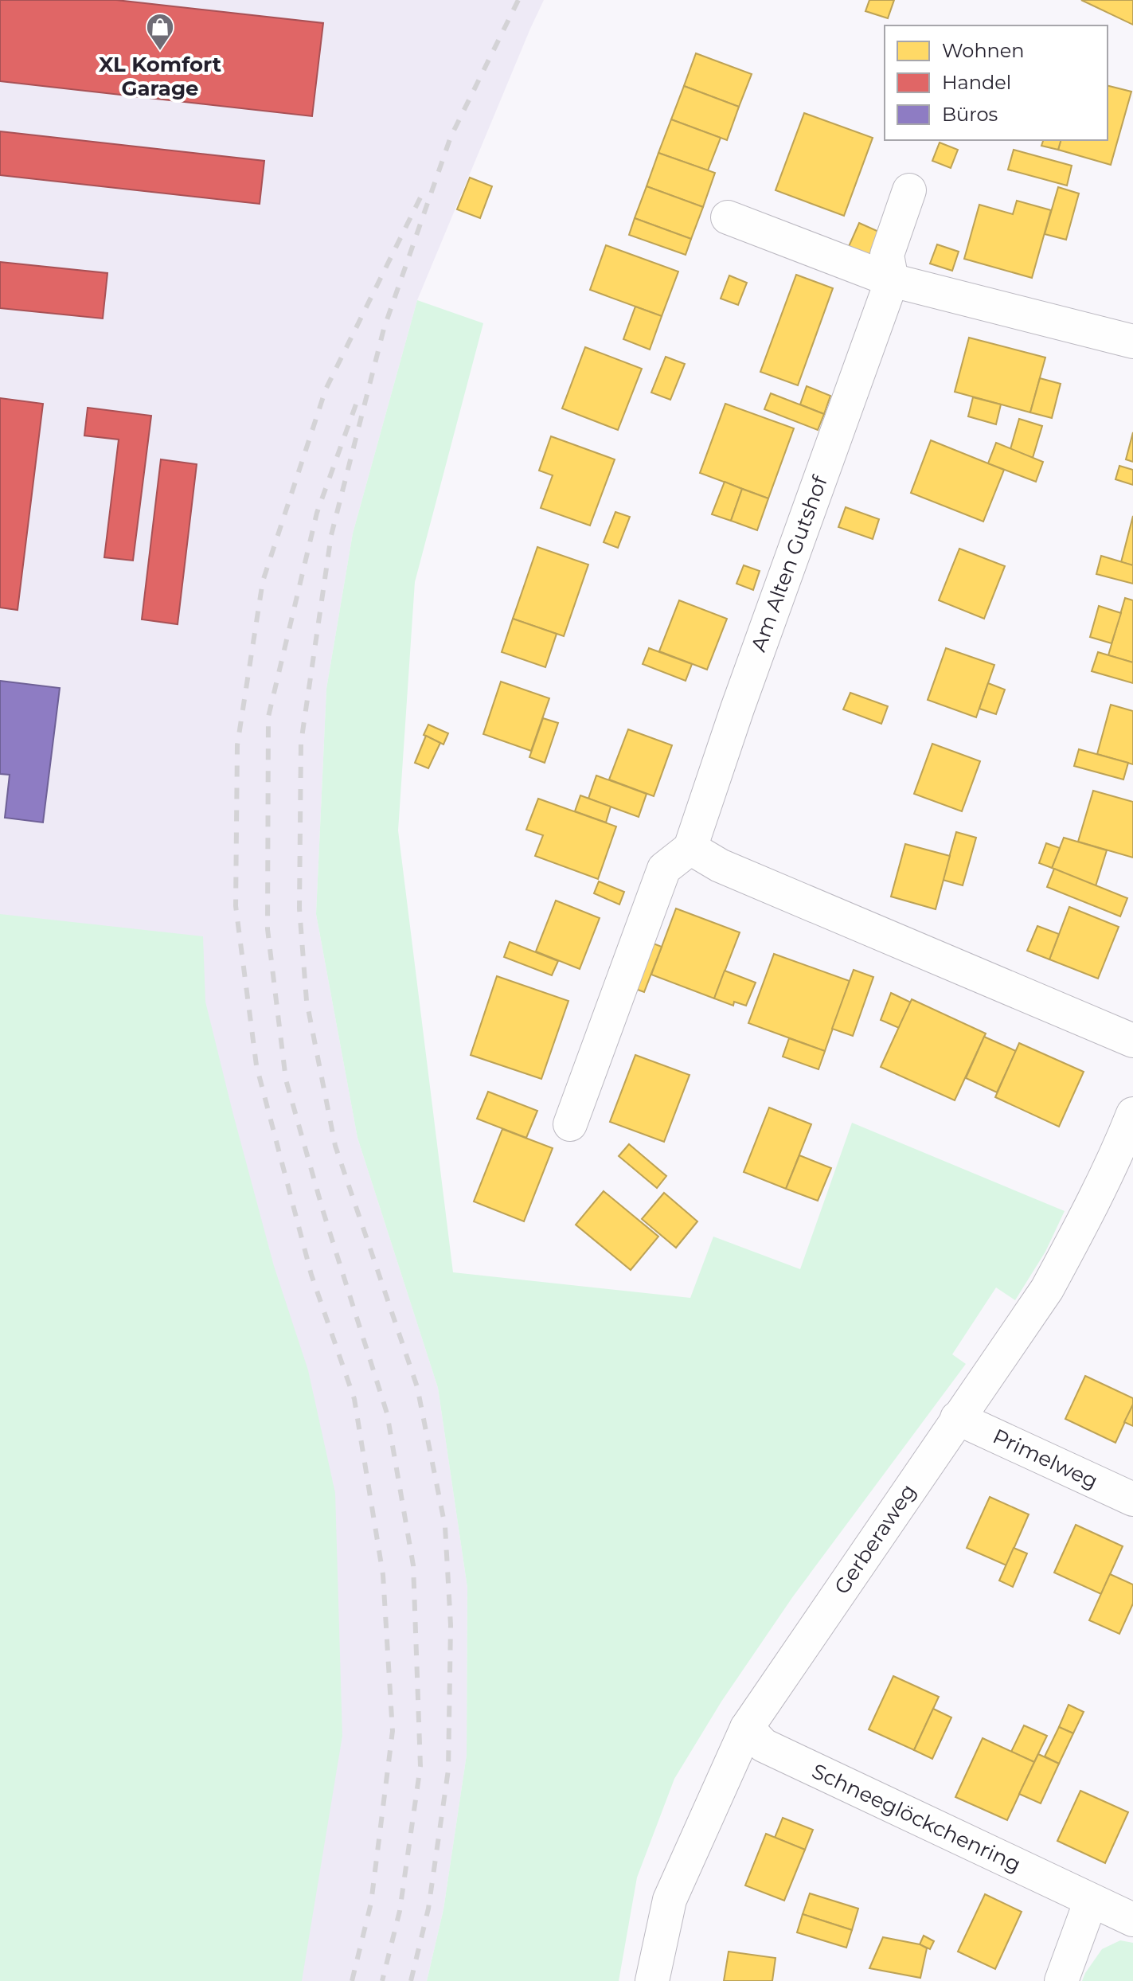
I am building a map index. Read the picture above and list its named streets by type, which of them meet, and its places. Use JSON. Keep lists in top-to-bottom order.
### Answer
{
  "streets": {
    "street": [
      "Am Alten Gutshof",
      "Primelweg",
      "Gerberaweg",
      "Schneeglöckchenring"
    ]
  },
  "crossings": [
    ["Primelweg", "Gerberaweg"],
    ["Gerberaweg", "Schneeglöckchenring"]
  ],
  "places": {
    "shop": ["XL Komfort Garage"]
  },
  "legend": ["Wohnen", "Handel", "Büros"]
}
